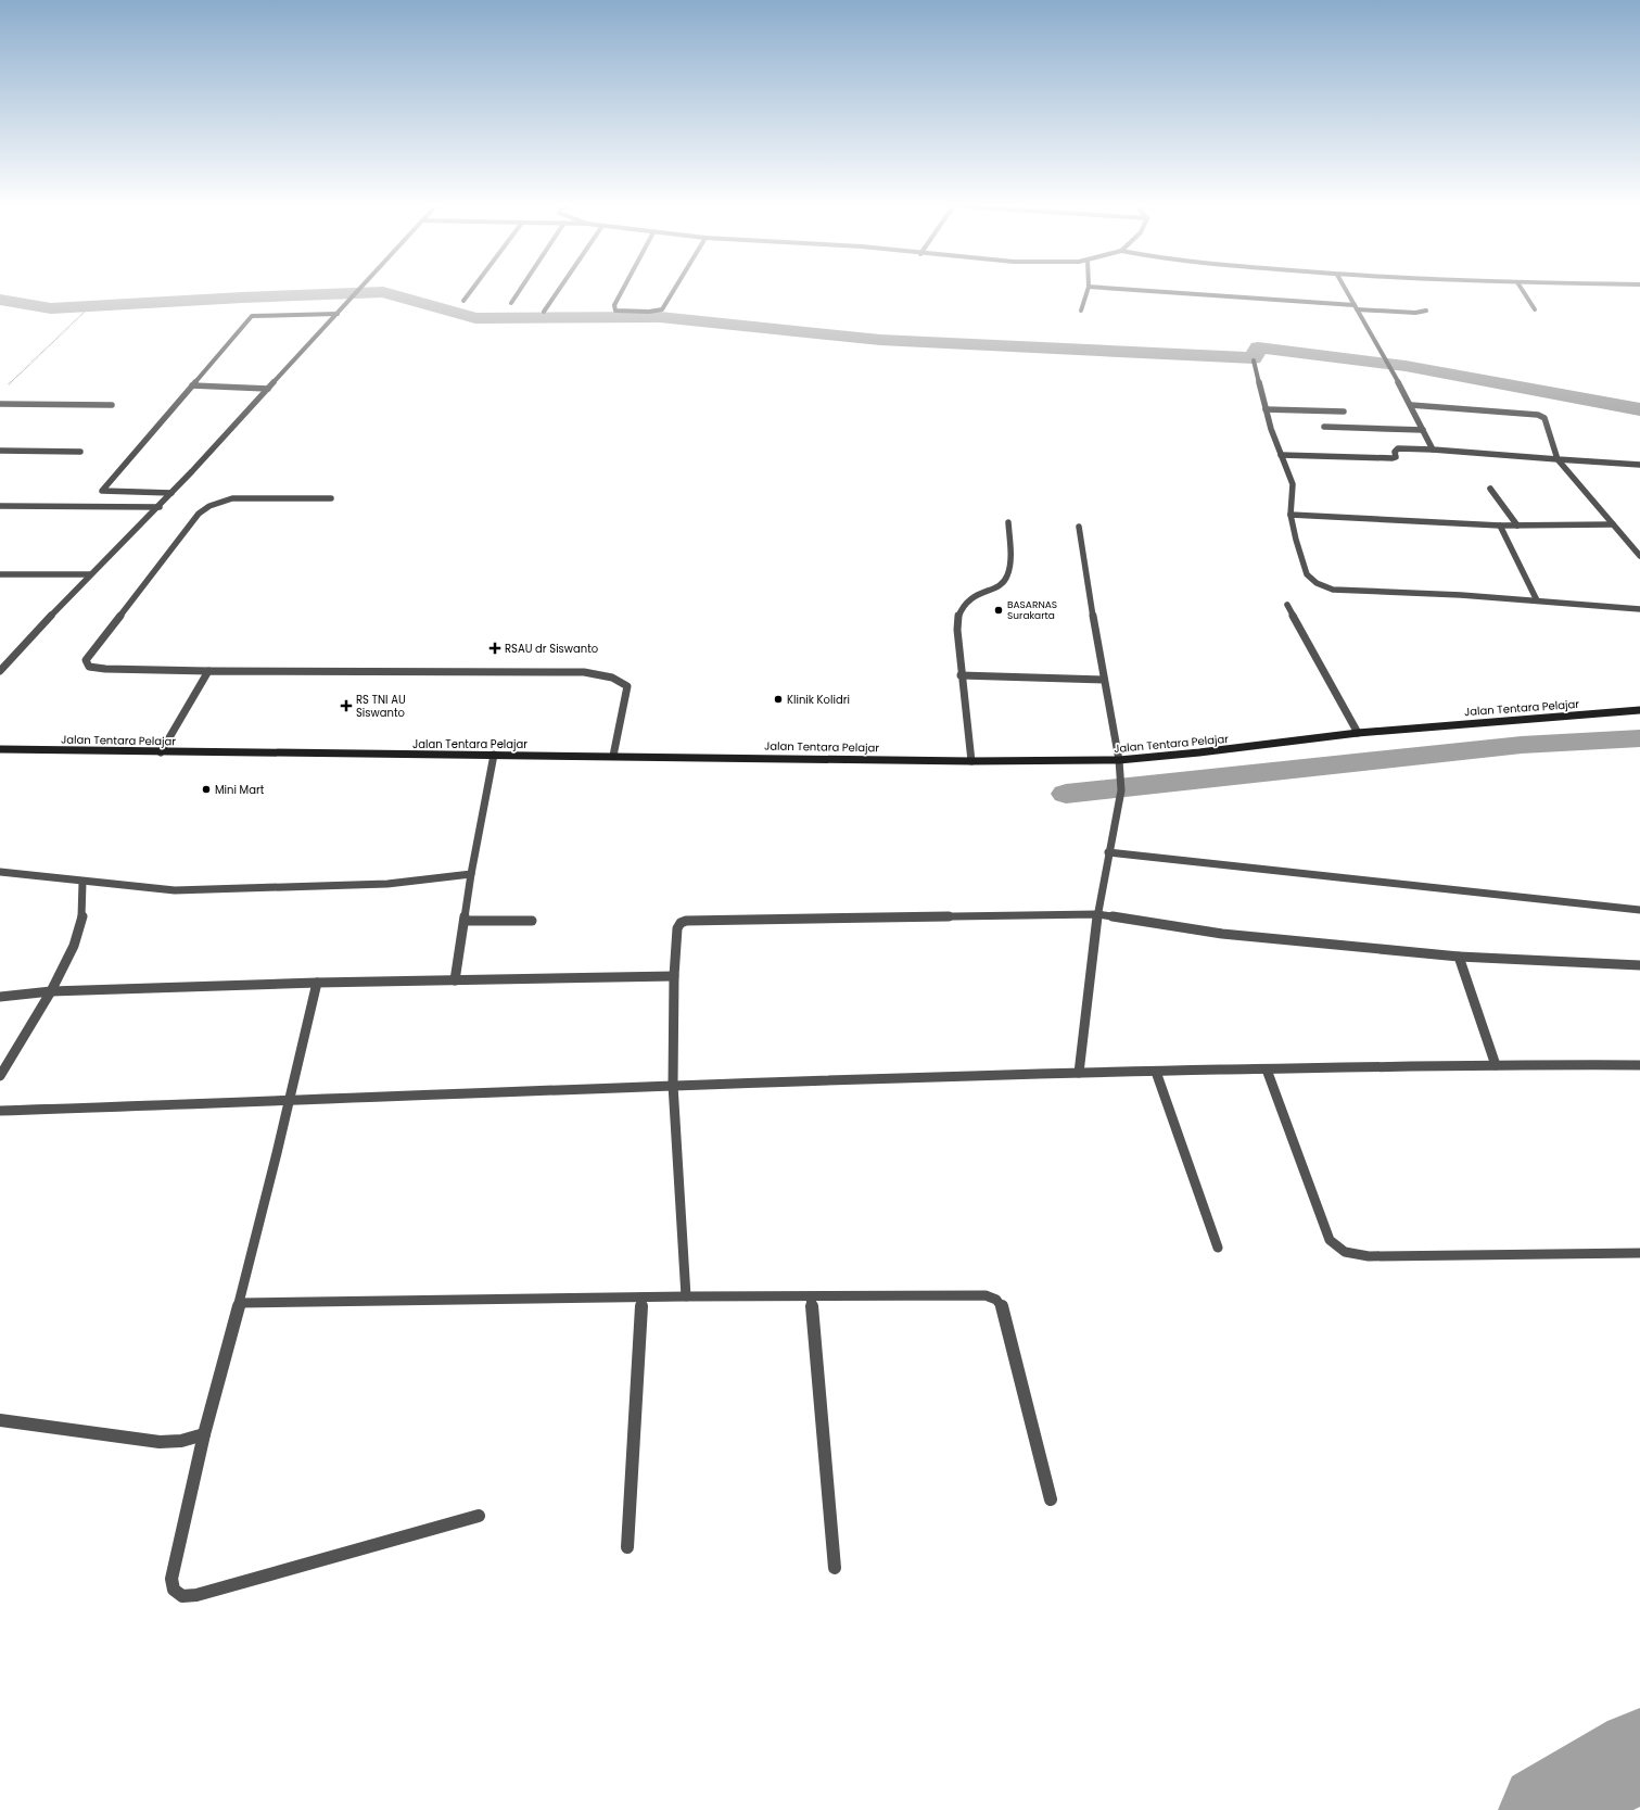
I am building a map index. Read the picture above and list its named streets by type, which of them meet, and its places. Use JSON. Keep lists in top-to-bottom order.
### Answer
{
  "streets": {
    "main road": ["Jalan Tentara Pelajar"]
  },
  "places": {
    "other": ["BASARNAS Surakarta", "Klinik Kolidri", "Mini Mart"],
    "health": ["RSAU dr Siswanto", "RS TNI AU Siswanto"]
  }
}
